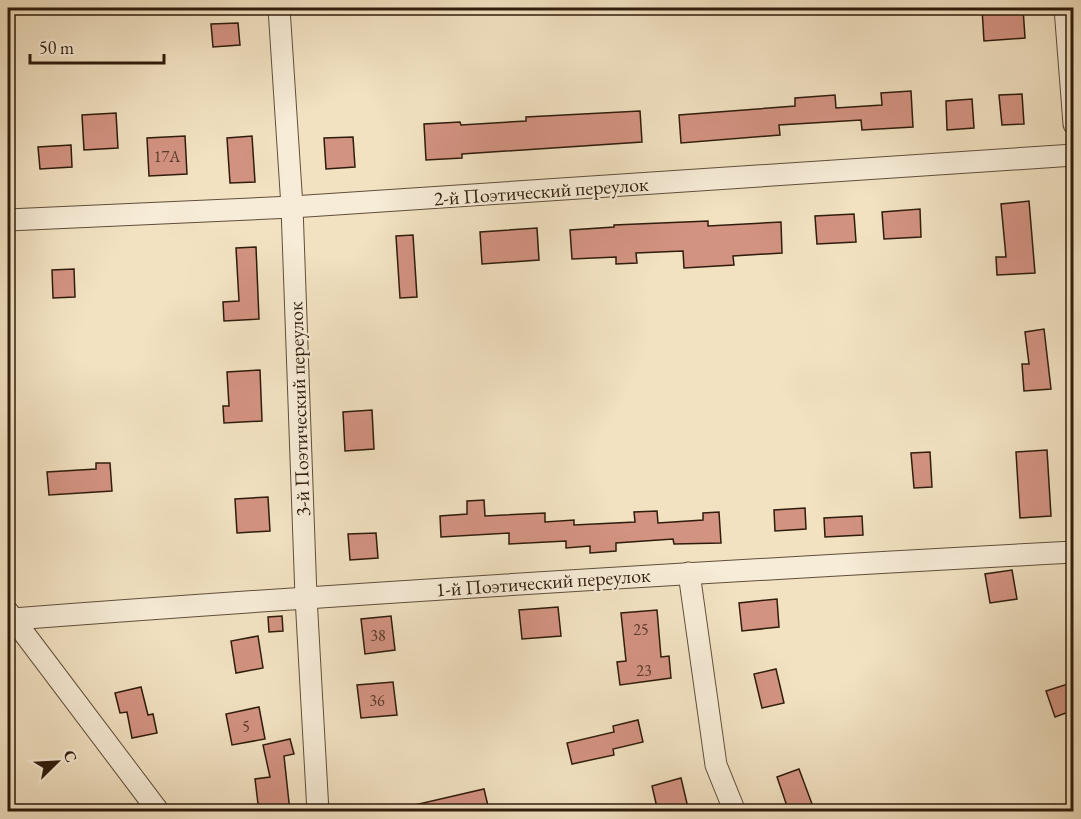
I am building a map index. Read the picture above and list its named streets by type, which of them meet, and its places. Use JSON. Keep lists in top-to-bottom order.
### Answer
{
  "streets": {
    "street": ["2-й Поэтический переулок", "3-й Поэтический переулок", "1-й Поэтический переулок"]
  },
  "crossings": [
    ["2-й Поэтический переулок", "3-й Поэтический переулок"],
    ["3-й Поэтический переулок", "1-й Поэтический переулок"]
  ],
  "house_numbers": [
    "17А",
    "25",
    "38",
    "23",
    "36",
    "5"
  ],
  "scale_bar": "50 m",
  "north": "top right"
}
